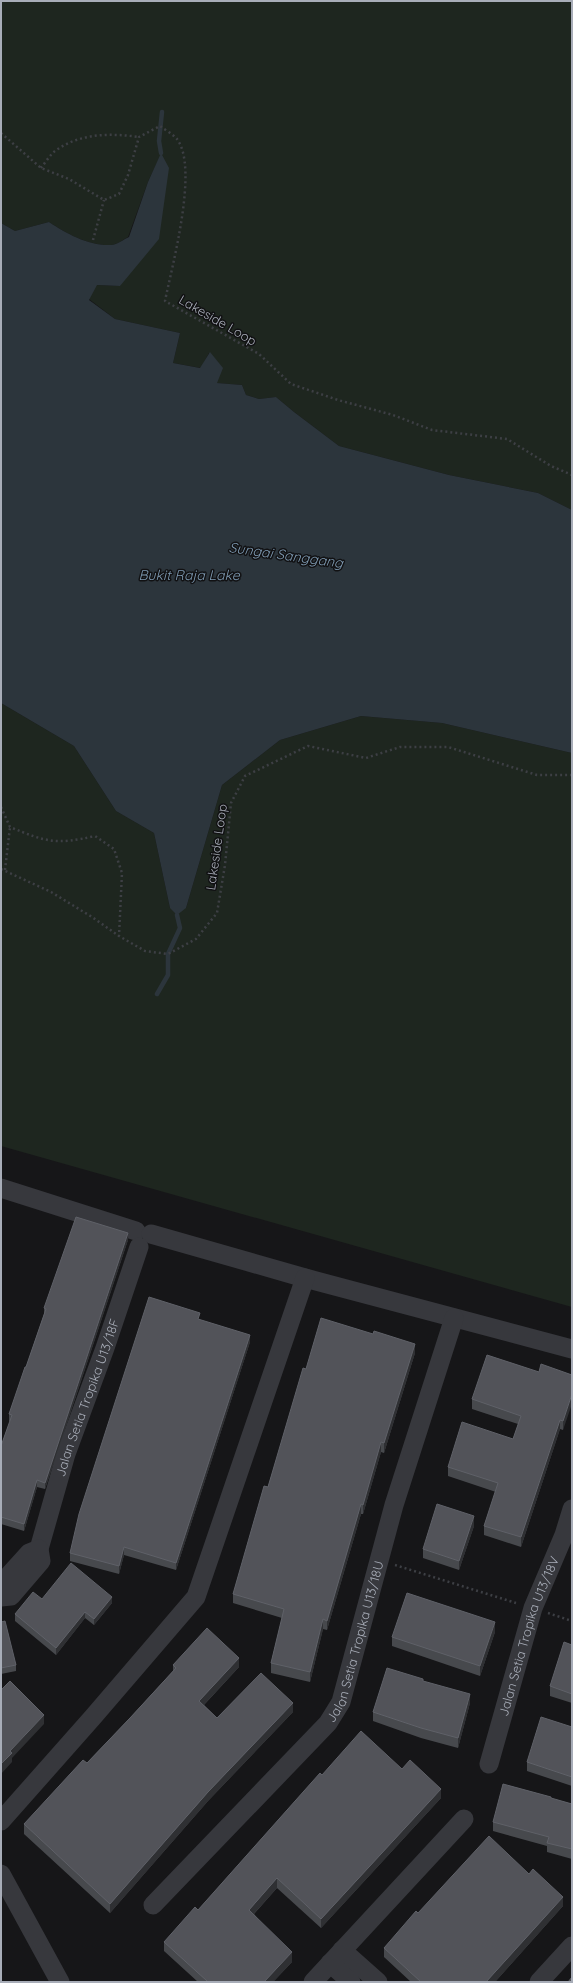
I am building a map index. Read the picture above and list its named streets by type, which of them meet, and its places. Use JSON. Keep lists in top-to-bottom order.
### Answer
{
  "streets": {
    "street": ["Jalan Setia Tropika U13/18F", "Jalan Setia Tropika U13/18V", "Jalan Setia Tropika U13/18U"],
    "path": ["Lakeside Loop"]
  },
  "water": ["Sungai Sanggang", "Bukit Raja Lake"]
}
